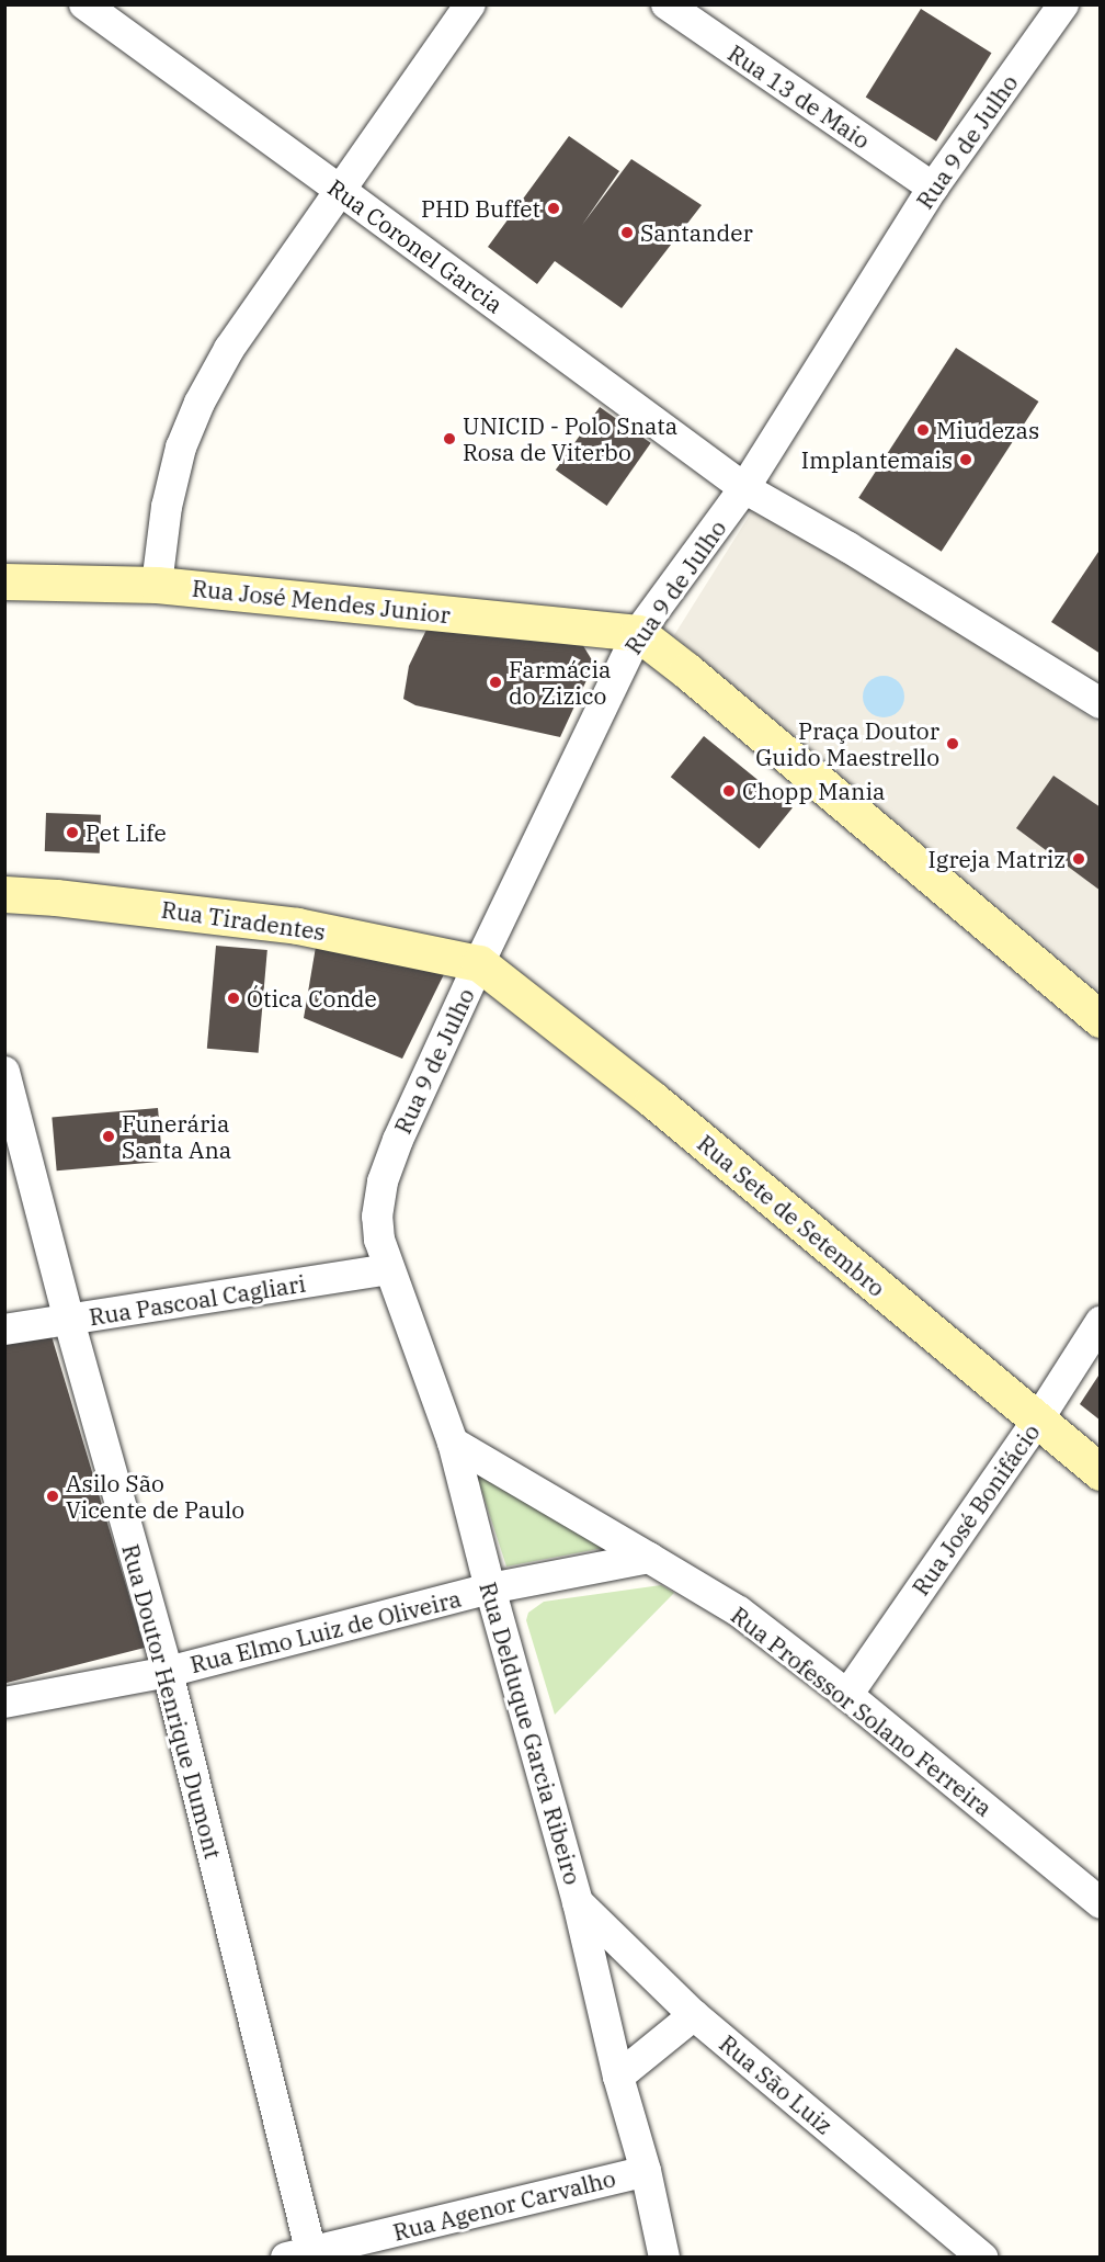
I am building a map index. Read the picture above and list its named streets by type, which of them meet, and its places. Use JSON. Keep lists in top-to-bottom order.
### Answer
{
  "streets": {
    "main road": ["Rua José Mendes Junior", "Rua Tiradentes", "Rua Sete de Setembro"],
    "street": [
      "Rua 13 de Maio",
      "Rua 9 de Julho",
      "Rua Coronel Garcia",
      "Rua Pascoal Cagliari",
      "Rua José Bonifácio",
      "Rua Elmo Luiz de Oliveira",
      "Rua Doutor Henrique Dumont",
      "Rua Professor Solano Ferreira",
      "Rua Delduque Garcia Ribeiro",
      "Rua São Luiz",
      "Rua Agenor Carvalho"
    ]
  },
  "crossings": [
    ["Rua 13 de Maio", "Rua 9 de Julho"],
    ["Rua 9 de Julho", "Rua Coronel Garcia"],
    ["Rua 9 de Julho", "Rua José Mendes Junior"],
    ["Rua 9 de Julho", "Rua Tiradentes"],
    ["Rua 9 de Julho", "Rua Sete de Setembro"],
    ["Rua 9 de Julho", "Rua Delduque Garcia Ribeiro"],
    ["Rua Tiradentes", "Rua Sete de Setembro"],
    ["Rua Sete de Setembro", "Rua José Bonifácio"],
    ["Rua Pascoal Cagliari", "Rua Doutor Henrique Dumont"],
    ["Rua Pascoal Cagliari", "Rua Delduque Garcia Ribeiro"],
    ["Rua José Bonifácio", "Rua Professor Solano Ferreira"],
    ["Rua Elmo Luiz de Oliveira", "Rua Doutor Henrique Dumont"],
    ["Rua Elmo Luiz de Oliveira", "Rua Delduque Garcia Ribeiro"],
    ["Rua Doutor Henrique Dumont", "Rua Agenor Carvalho"],
    ["Rua Professor Solano Ferreira", "Rua Delduque Garcia Ribeiro"],
    ["Rua Delduque Garcia Ribeiro", "Rua São Luiz"],
    ["Rua Delduque Garcia Ribeiro", "Rua Agenor Carvalho"]
  ],
  "places": [
    "PHD Buffet",
    "Santander",
    "Miudezas",
    "UNICID - Polo Snata Rosa de Viterbo",
    "Implantemais",
    "Farmácia do Zizico",
    "Praça Doutor Guido Maestrello",
    "Chopp Mania",
    "Pet Life",
    "Igreja Matriz",
    "Ótica Conde",
    "Funerária Santa Ana",
    "Asilo São Vicente de Paulo"
  ]
}
